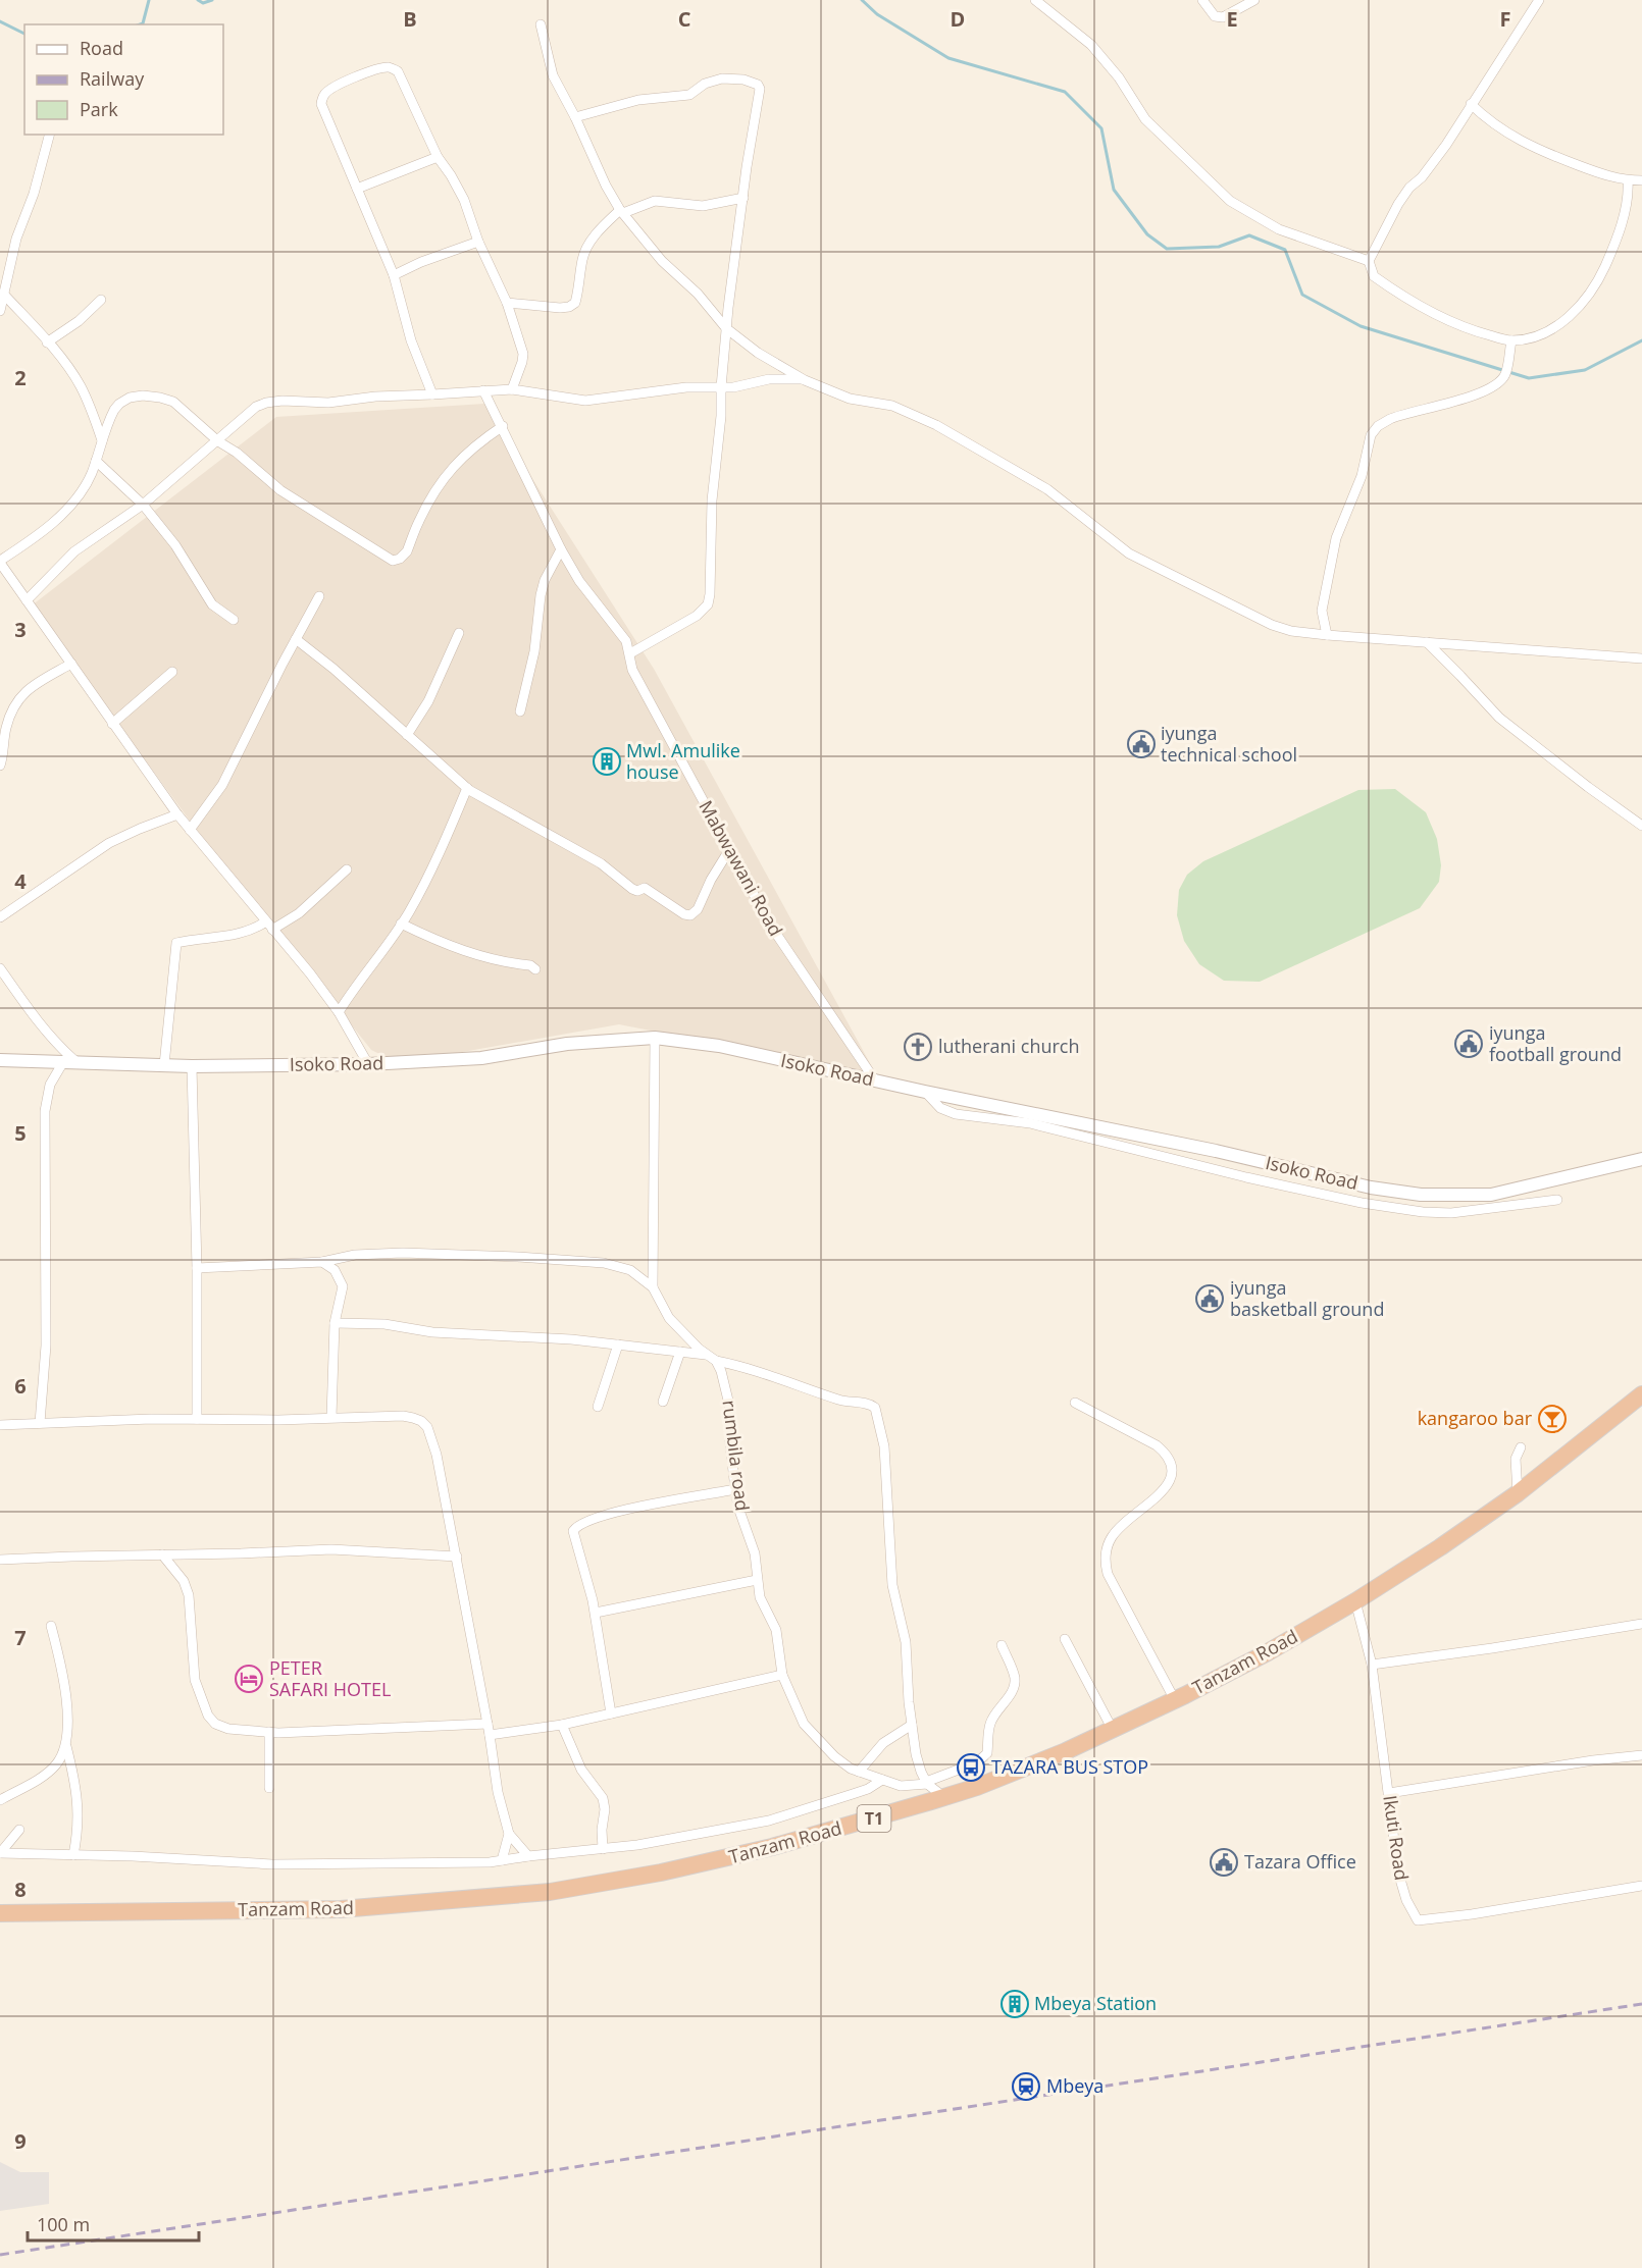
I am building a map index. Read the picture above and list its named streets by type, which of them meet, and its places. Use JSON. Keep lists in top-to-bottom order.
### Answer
{
  "streets": {
    "highway": ["Tanzam Road", "T1"],
    "street": [
      "Mabwawani Road",
      "Isoko Road",
      "rumbila road",
      "Ikuti Road"
    ]
  },
  "crossings": [
    ["Mabwawani Road", "Isoko Road"],
    ["Tanzam Road", "Ikuti Road"]
  ],
  "places": {
    "public building": [
      "iyunga technical school",
      "iyunga football ground",
      "iyunga basketball ground",
      "Tazara Office"
    ],
    "building": ["Mwl. Amulike house", "Mbeya Station"],
    "church": ["lutherani church"],
    "bar": ["kangaroo bar"],
    "hotel": ["PETER SAFARI HOTEL"],
    "bus stop": ["TAZARA BUS STOP"],
    "station": ["Mbeya"]
  },
  "legend": ["Road", "Railway", "Park"],
  "scale_bar": "100 m",
  "grid": {
    "columns": [
      "B",
      "C",
      "D",
      "E",
      "F"
    ],
    "rows": [
      "2",
      "3",
      "4",
      "5",
      "6",
      "7",
      "8",
      "9"
    ]
  }
}
